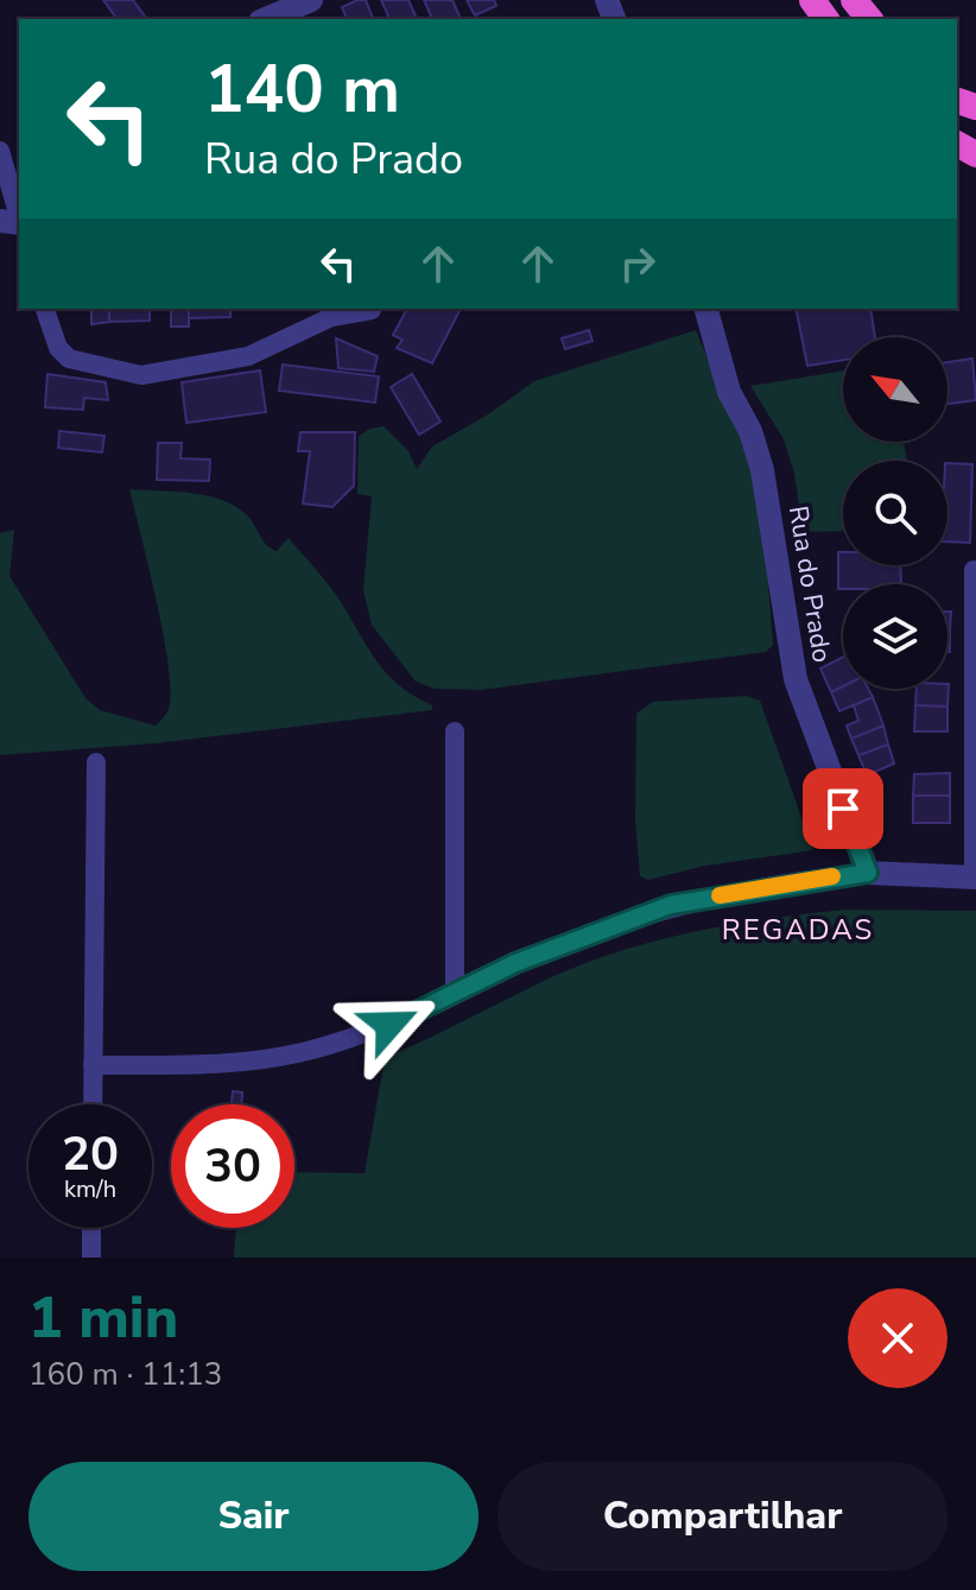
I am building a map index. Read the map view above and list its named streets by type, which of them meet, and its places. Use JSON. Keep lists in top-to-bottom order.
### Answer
{
  "streets": {
    "street": ["Rua do Prado"]
  },
  "districts": ["REGADAS"],
  "north": "top left",
  "page": {
    "turn": ["140 m", "Rua do Prado"],
    "speed": "20 km/h",
    "limit": "30",
    "heading": ["1 min", "160 m · 11:13"],
    "buttons": ["Sair", "Compartilhar"]
  }
}
